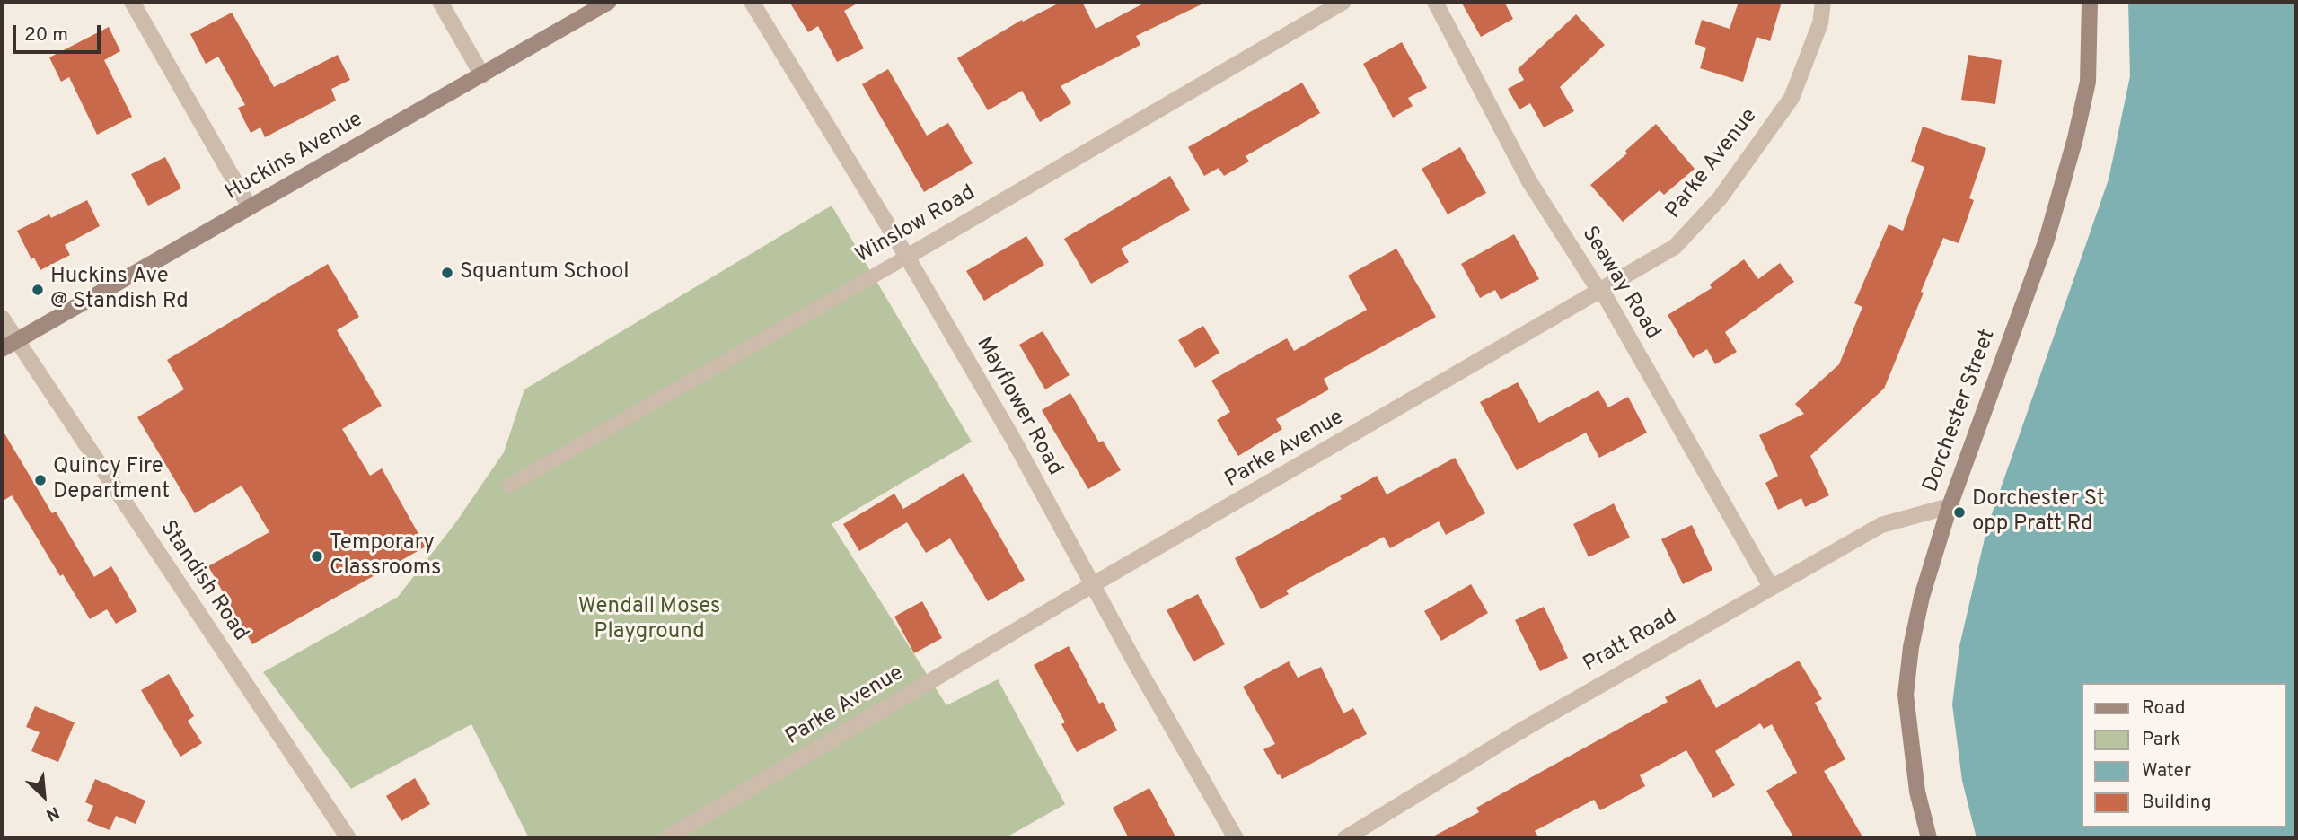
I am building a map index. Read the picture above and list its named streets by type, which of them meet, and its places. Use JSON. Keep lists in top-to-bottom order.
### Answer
{
  "streets": {
    "street": [
      "Huckins Avenue",
      "Parke Avenue",
      "Winslow Road",
      "Seaway Road",
      "Mayflower Road",
      "Dorchester Street",
      "Standish Road",
      "Pratt Road"
    ]
  },
  "crossings": [
    ["Huckins Avenue", "Standish Road"],
    ["Parke Avenue", "Seaway Road"],
    ["Parke Avenue", "Mayflower Road"],
    ["Winslow Road", "Mayflower Road"],
    ["Seaway Road", "Pratt Road"],
    ["Dorchester Street", "Pratt Road"]
  ],
  "parks": ["Wendall Moses Playground"],
  "places": [
    "Squantum School",
    "Huckins Ave @ Standish Rd",
    "Quincy Fire Department",
    "Dorchester St opp Pratt Rd",
    "Temporary Classrooms"
  ],
  "legend": [
    "Road",
    "Park",
    "Water",
    "Building"
  ],
  "scale_bar": "20 m",
  "north": "bottom right"
}
